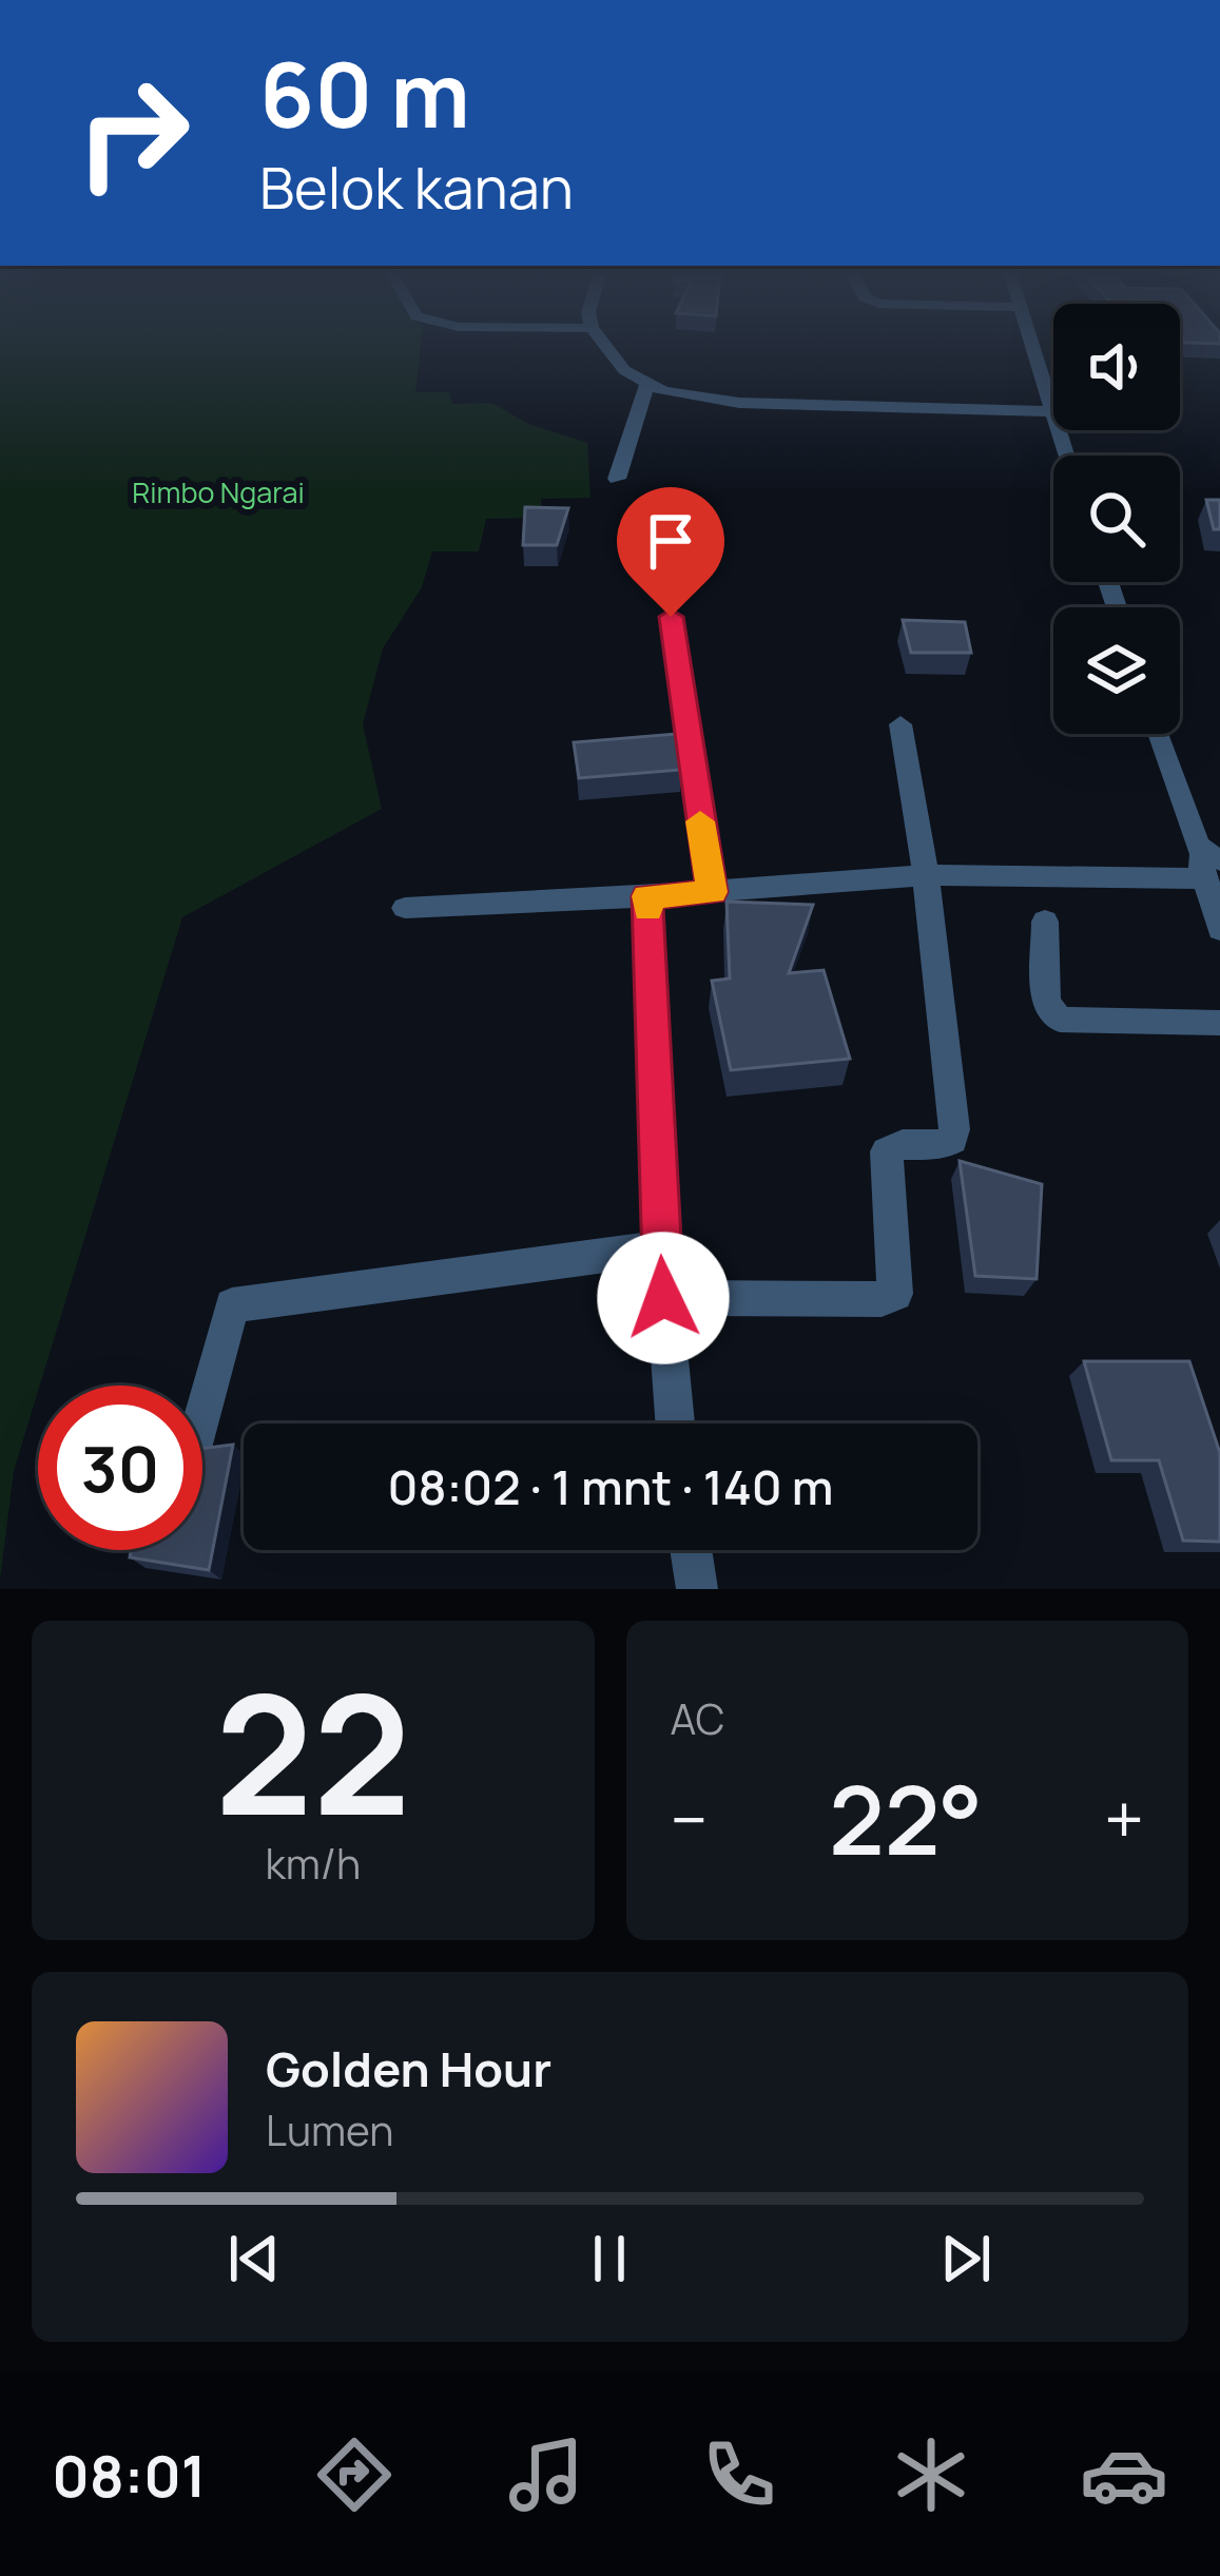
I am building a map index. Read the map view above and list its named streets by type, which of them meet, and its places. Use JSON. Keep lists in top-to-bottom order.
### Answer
{
  "parks": ["Rimbo Ngarai"],
  "page": {
    "turn": ["60 m", "Belok kanan"],
    "limit": "30",
    "trip": "08:02 · 1 mnt · 140 m",
    "tile": [
      ["22", "km/h"],
      "AC"
    ],
    "heat": ["−", "22°", "+"],
    "song": ["Golden Hour", "Lumen"],
    "tabs": "08:01"
  }
}
